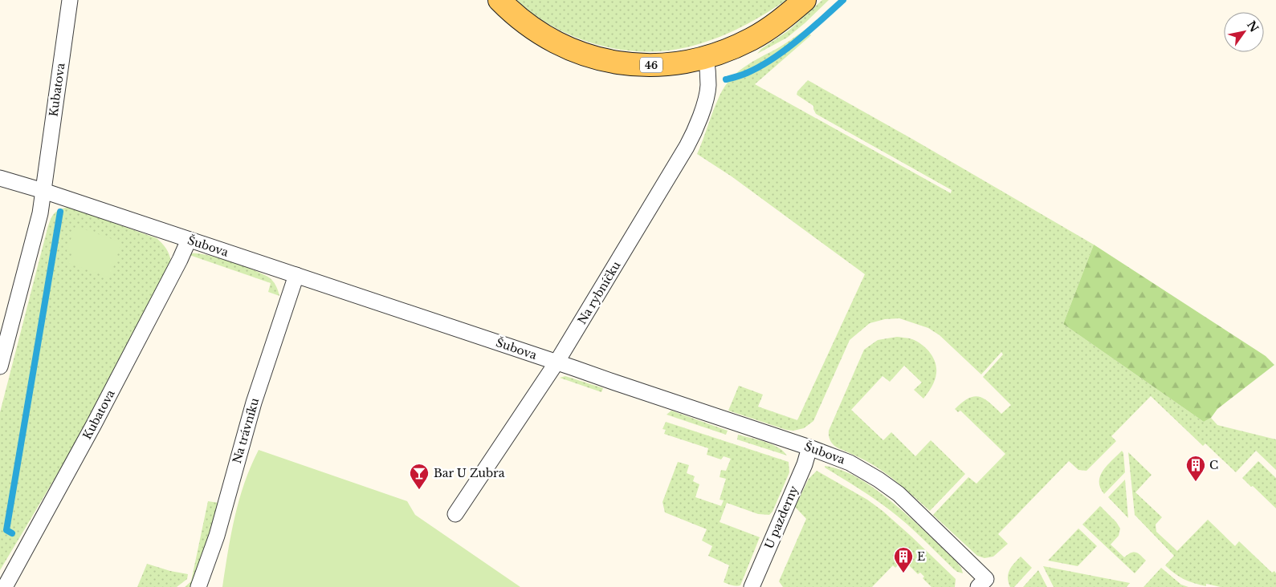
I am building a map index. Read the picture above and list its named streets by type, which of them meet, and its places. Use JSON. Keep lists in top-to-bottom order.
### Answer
{
  "streets": {
    "main road": ["46"],
    "street": [
      "Kubatova",
      "Šubova",
      "Na rybníčku",
      "Na trávníku",
      "U pazderny"
    ]
  },
  "crossings": [
    ["46", "Na rybníčku"],
    ["Kubatova", "Šubova"],
    ["Šubova", "Na rybníčku"],
    ["Šubova", "Na trávníku"],
    ["Šubova", "U pazderny"]
  ],
  "places": {
    "building": ["C", "E"],
    "bar": ["Bar U Zubra"]
  },
  "north": "top right"
}
